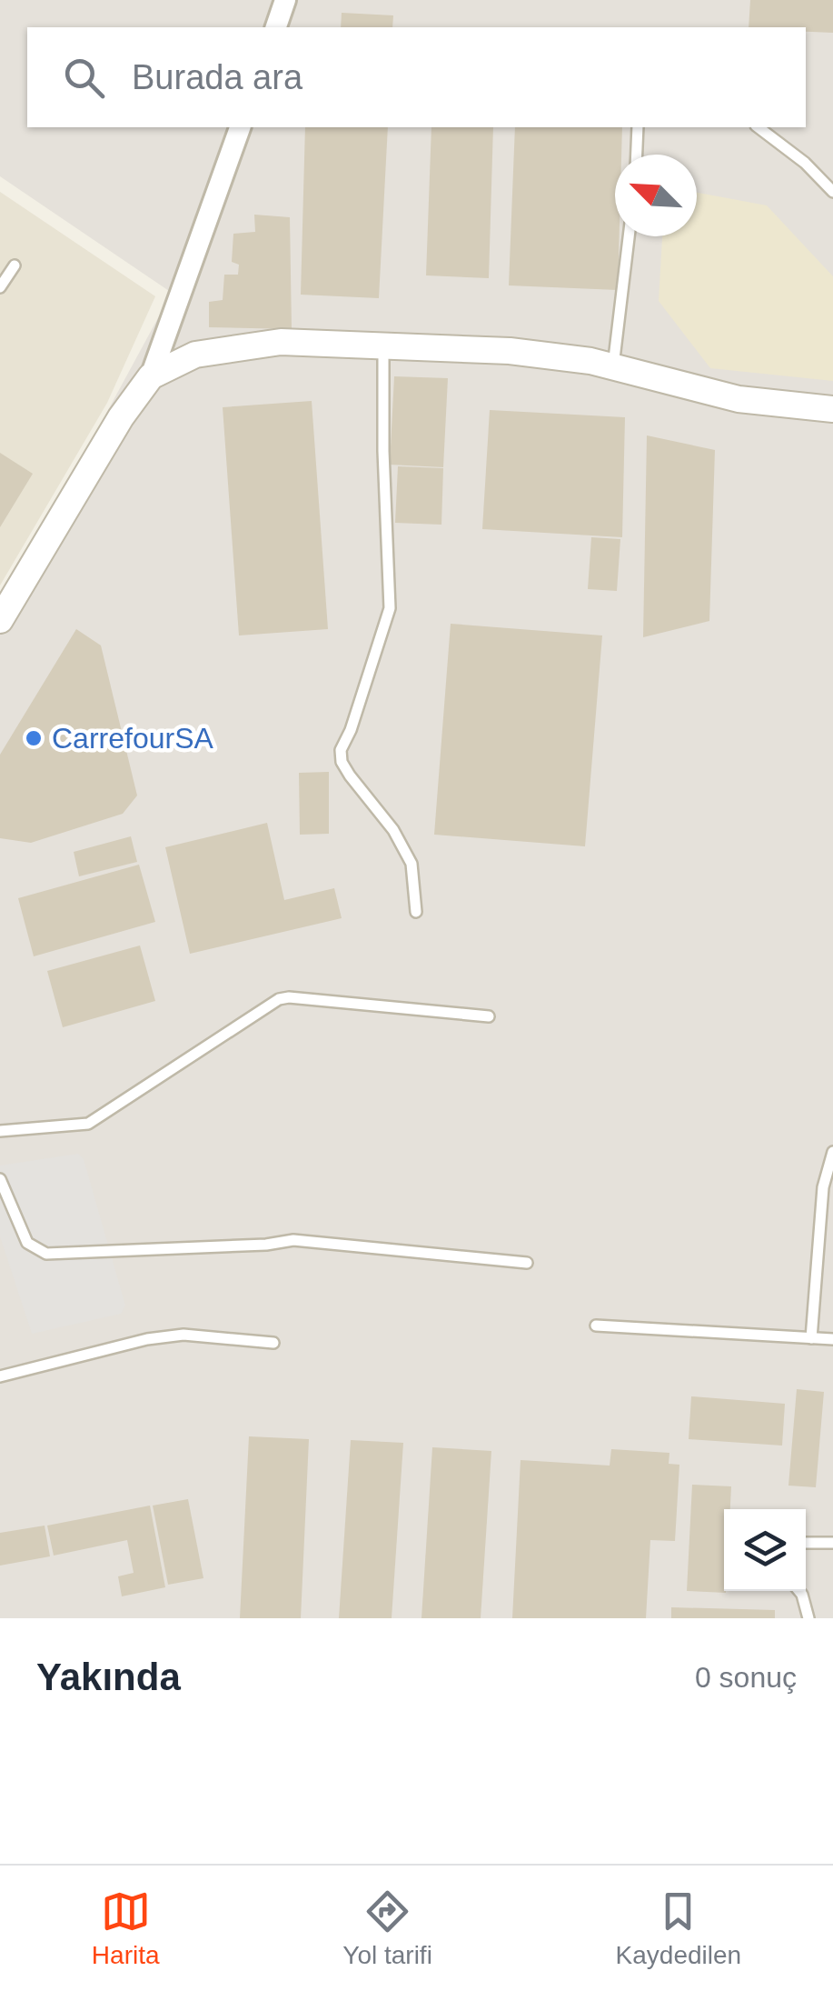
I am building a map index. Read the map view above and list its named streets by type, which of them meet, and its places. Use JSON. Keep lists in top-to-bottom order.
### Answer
{
  "places": ["CarrefourSA"],
  "north": "top left",
  "page": {
    "search": "Burada ara",
    "heading": ["Yakında", "0 sonuç"],
    "nav": ["Harita", "Yol tarifi", "Kaydedilen"]
  }
}
